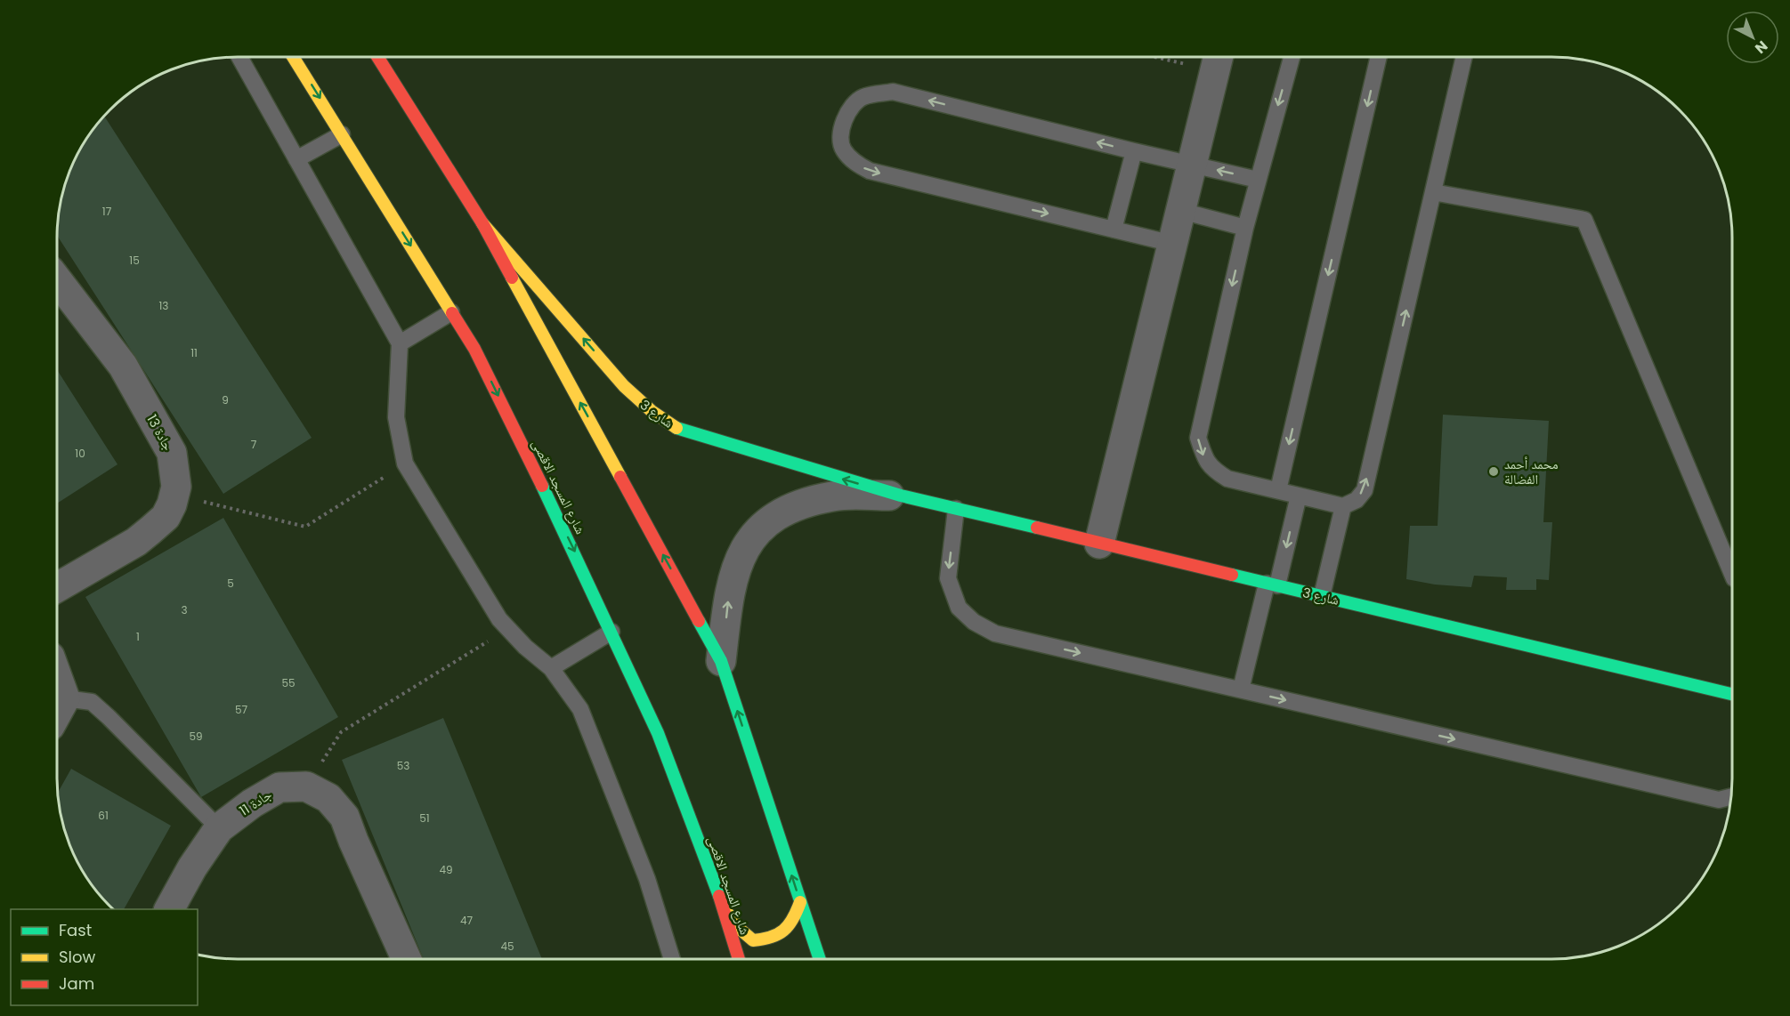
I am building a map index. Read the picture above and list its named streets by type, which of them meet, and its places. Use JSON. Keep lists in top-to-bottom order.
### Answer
{
  "streets": {
    "main road": ["شارع 3", "شارع المسجد الاقصى"],
    "street": ["جادة 13", "جادة 11"]
  },
  "places": ["محمد أحمد الفضالة"],
  "house_numbers": [
    "17",
    "15",
    "13",
    "11",
    "9",
    "7",
    "10",
    "5",
    "3",
    "1",
    "55",
    "57",
    "59",
    "53",
    "61",
    "51",
    "49",
    "47",
    "45"
  ],
  "legend": ["Fast", "Slow", "Jam"],
  "north": "bottom right"
}
